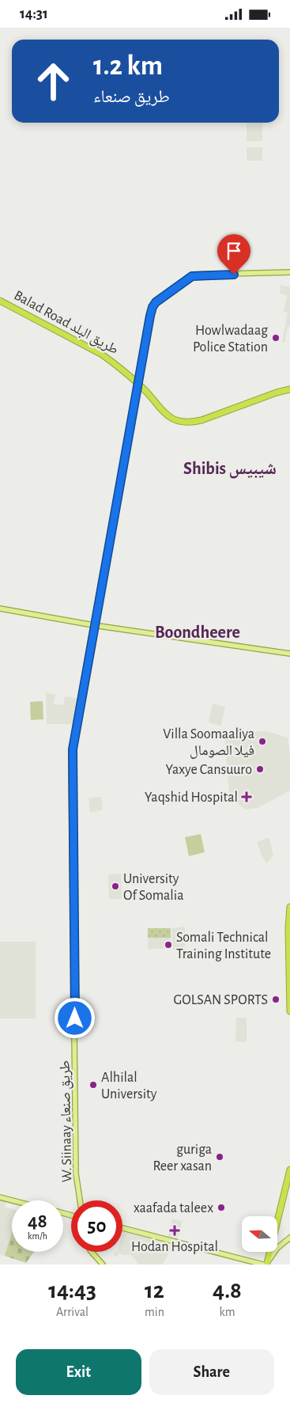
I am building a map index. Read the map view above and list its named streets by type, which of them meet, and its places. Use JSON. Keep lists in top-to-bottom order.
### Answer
{
  "streets": {
    "highway": ["Balad Road طريق البلد"],
    "main road": ["W. Siinaay طريق صنعاء"]
  },
  "districts": ["Shibis شيبيس", "Boondheere"],
  "places": {
    "other": [
      "Howlwadaag Police Station",
      "Villa Soomaaliya فيلا الصومال",
      "Yaxye Cansuuro",
      "University Of Somalia",
      "Somali Technical Training Institute",
      "GOLSAN SPORTS",
      "Alhilal University",
      "guriga Reer xasan",
      "xaafada taleex"
    ],
    "health": ["Yaqshid Hospital", "Hodan Hospital"]
  },
  "north": "left",
  "page": {
    "status": "14:31",
    "turn": ["1.2 km", "طريق صنعاء"],
    "speed": "48 km/h",
    "limit": "50",
    "eta": [
      "14:43",
      "Arrival",
      "12",
      "min",
      "4.8",
      "km"
    ],
    "buttons": ["Exit", "Share"]
  }
}
